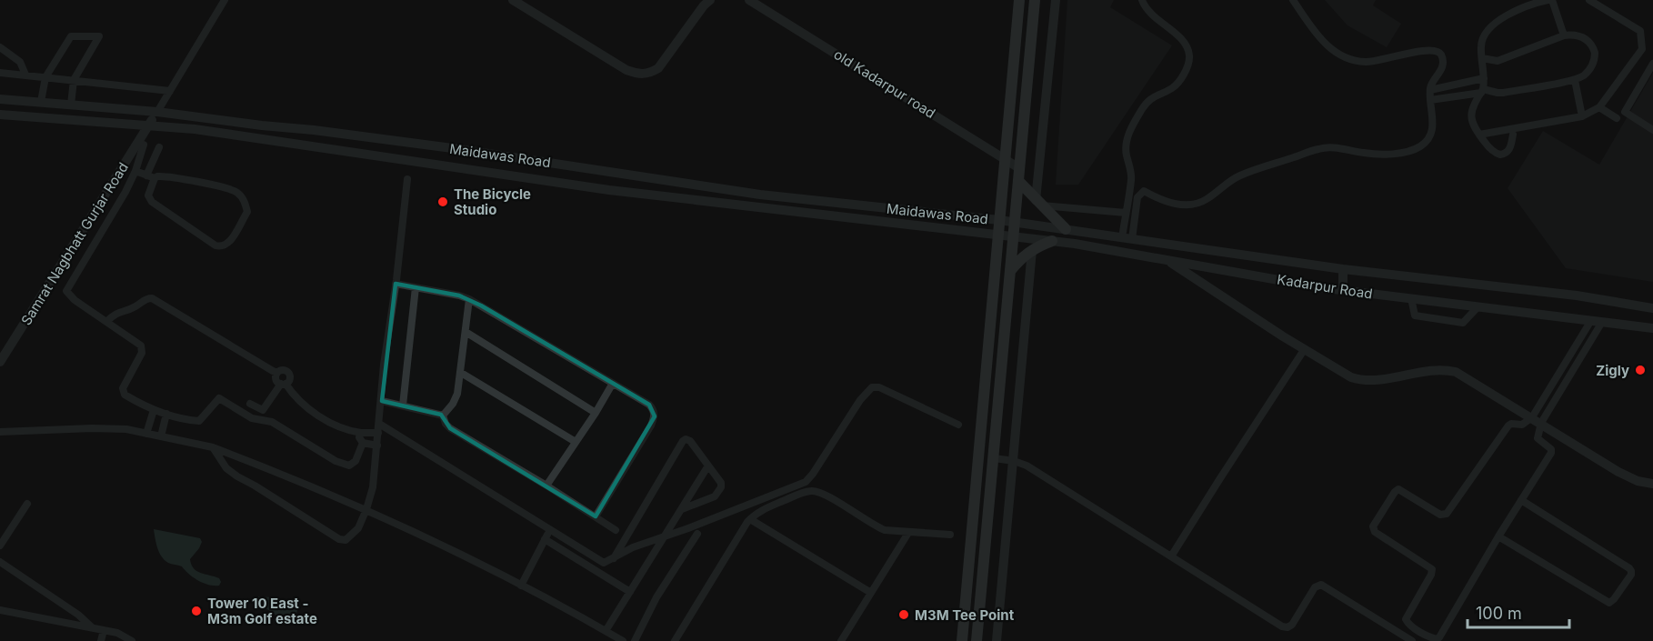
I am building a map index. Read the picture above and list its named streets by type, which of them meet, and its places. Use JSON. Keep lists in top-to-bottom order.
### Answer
{
  "streets": {
    "street": [
      "old Kadarpur road",
      "Maidawas Road",
      "Samrat Nagbhatt Gurjar Road",
      "Kadarpur Road"
    ]
  },
  "crossings": [
    ["Maidawas Road", "Samrat Nagbhatt Gurjar Road"],
    ["Maidawas Road", "Kadarpur Road"]
  ],
  "places": [
    "The Bicycle Studio",
    "Zigly",
    "Tower 10 East - M3m Golf estate",
    "M3M Tee Point"
  ],
  "scale_bar": "100 m"
}
